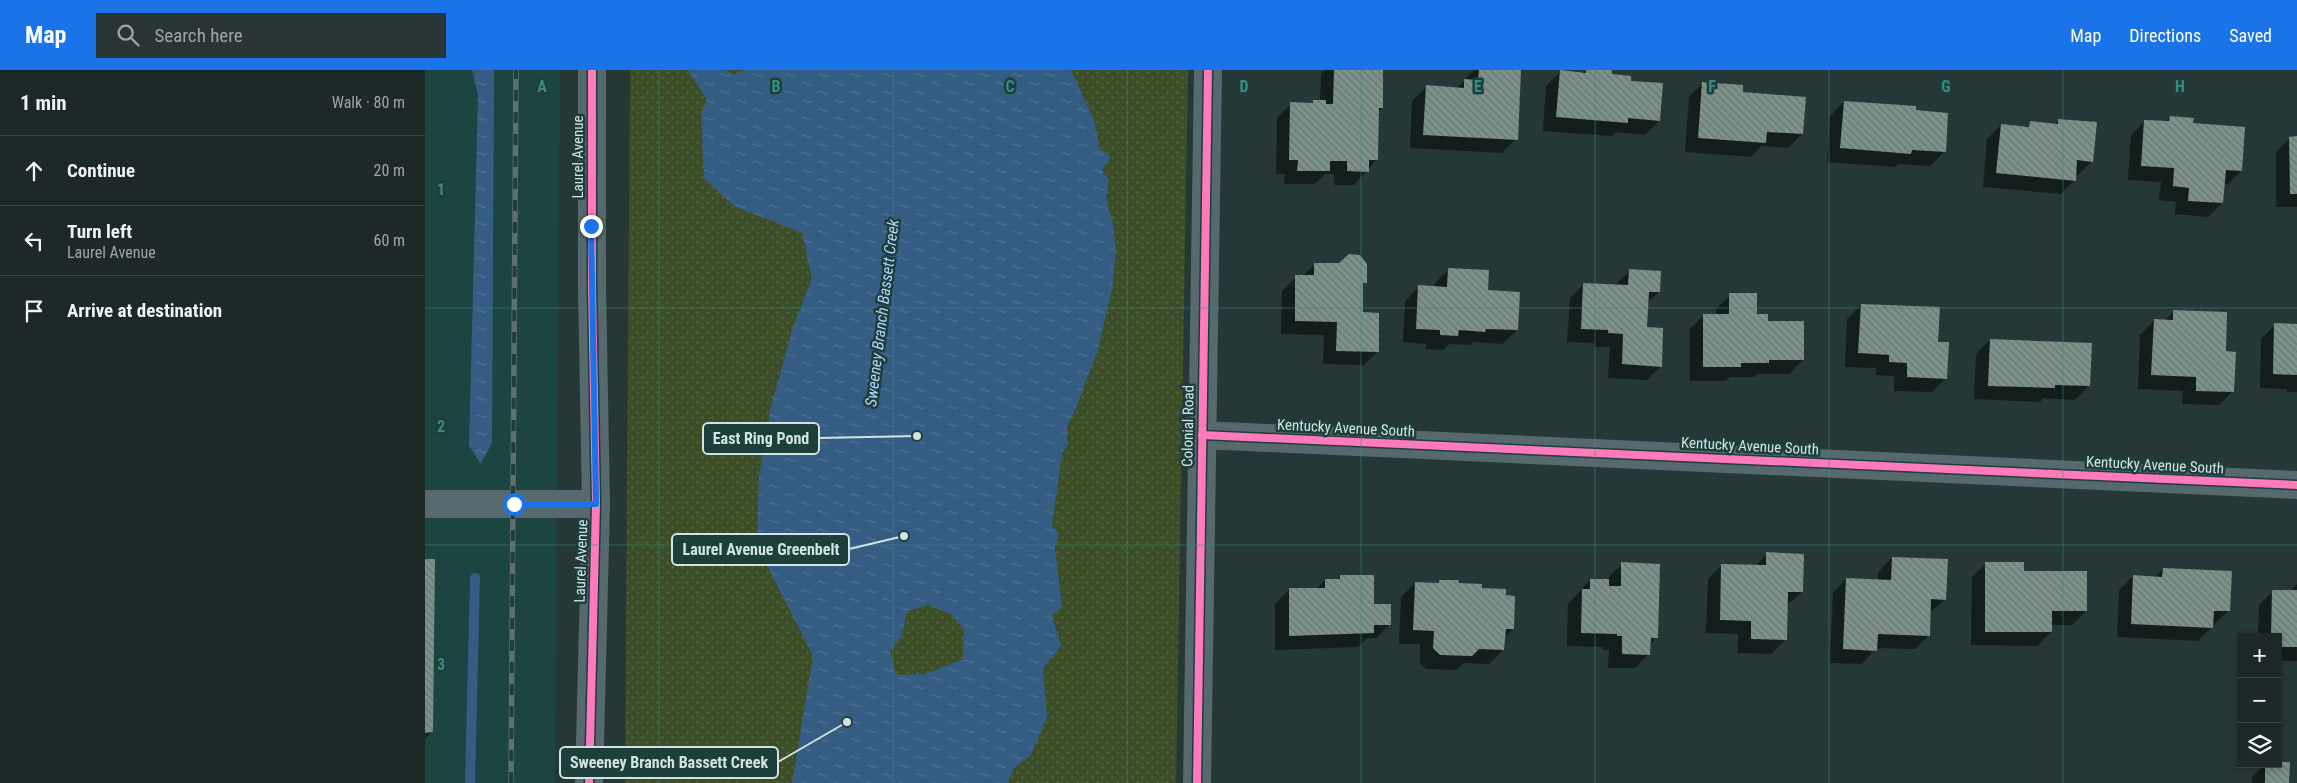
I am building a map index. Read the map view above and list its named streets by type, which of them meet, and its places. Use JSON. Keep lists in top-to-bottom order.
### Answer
{
  "streets": {
    "street": ["Laurel Avenue", "Colonial Road", "Kentucky Avenue South"]
  },
  "crossings": [
    ["Colonial Road", "Kentucky Avenue South"]
  ],
  "water": ["Sweeney Branch Bassett Creek"],
  "places": ["East Ring Pond", "Laurel Avenue Greenbelt", "Sweeney Branch Bassett Creek"],
  "page": {
    "header": "Map",
    "search": "Search here",
    "nav": ["Map", "Directions", "Saved"],
    "heading": ["1 min", "Walk · 80 m"],
    "list": [
      ["Continue", "20 m"],
      ["Turn left", "Laurel Avenue", "60 m"],
      "Arrive at destination"
    ],
    "map_buttons": ["+", "−"]
  },
  "grid": {
    "columns": [
      "A",
      "B",
      "C",
      "D",
      "E",
      "F",
      "G",
      "H"
    ],
    "rows": ["1", "2", "3"]
  }
}
